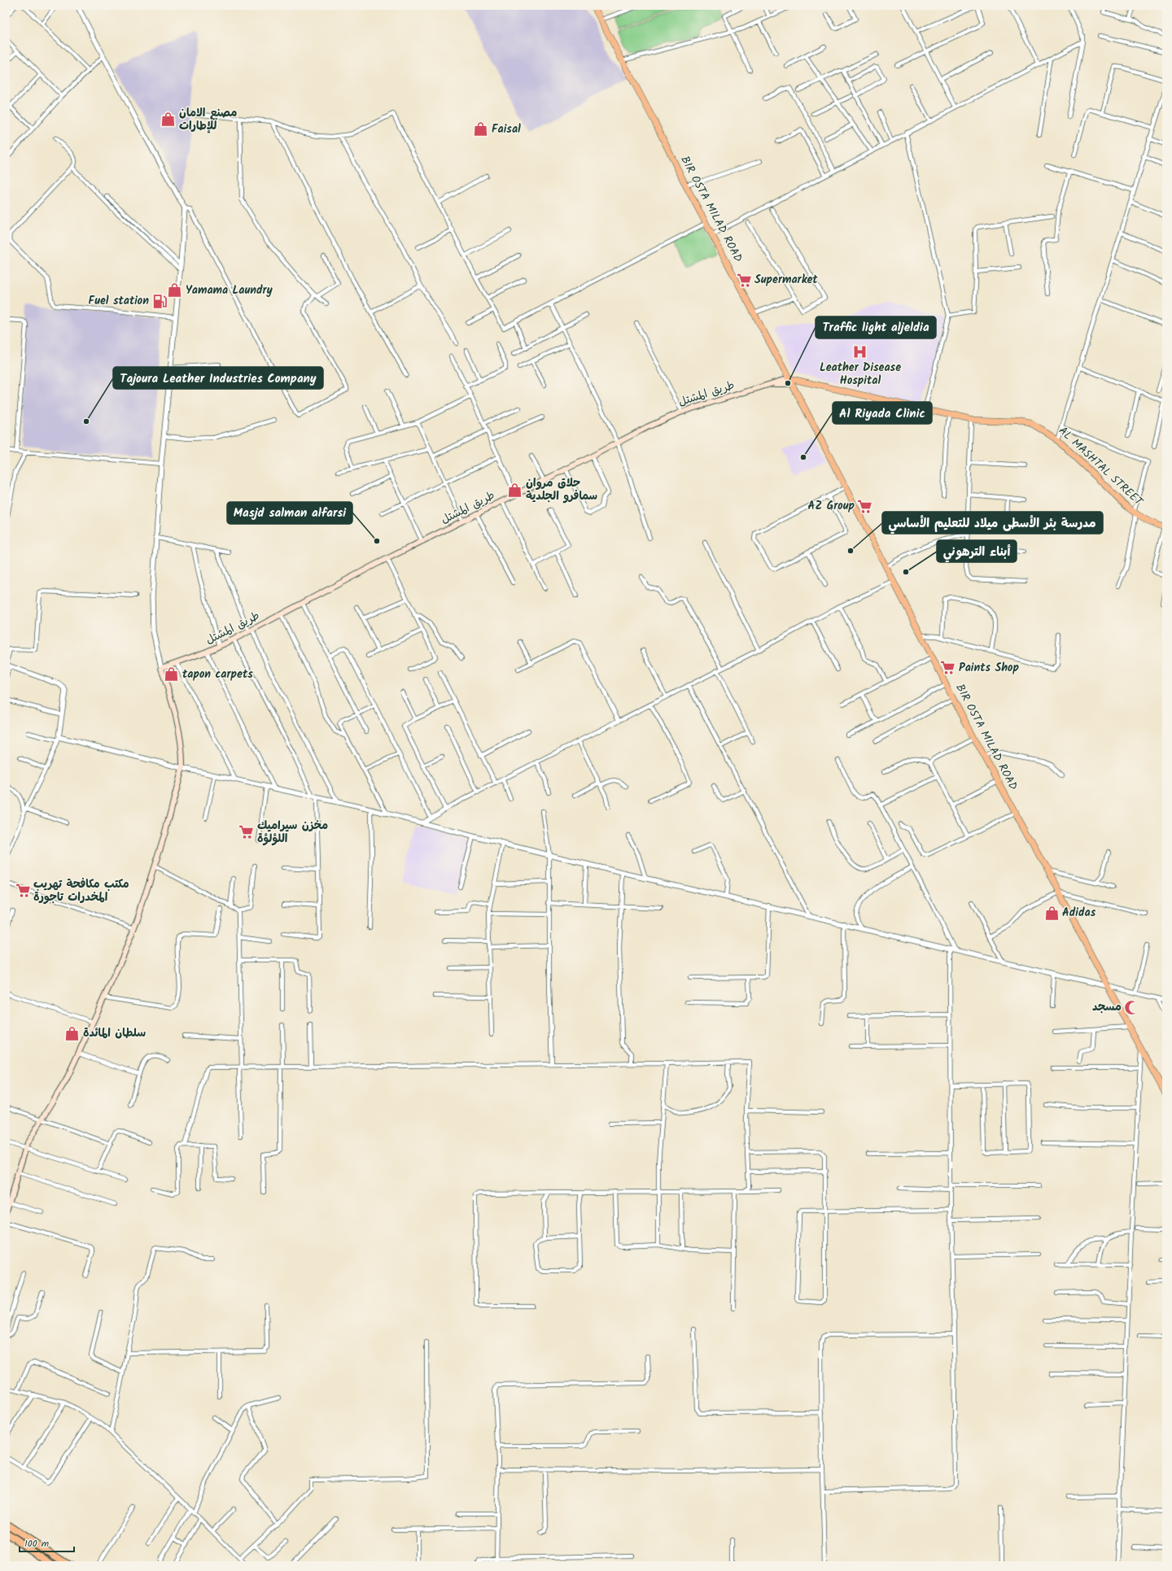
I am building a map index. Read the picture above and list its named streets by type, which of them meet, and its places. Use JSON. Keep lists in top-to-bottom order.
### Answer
{
  "streets": {
    "main road": ["BIR OSTA MILAD ROAD", "طريق المشتل", "AL MASHTAL STREET"]
  },
  "crossings": [
    ["BIR OSTA MILAD ROAD", "طريق المشتل"],
    ["BIR OSTA MILAD ROAD", "AL MASHTAL STREET"],
    ["طريق المشتل", "AL MASHTAL STREET"]
  ],
  "places": {
    "shop": [
      "مصنع الامان للإطارات",
      "Faisal",
      "Yamama Laundry",
      "حلاق مروان سمافرو الجلدية",
      "tapon carpets",
      "Adidas",
      "سلطان المائدة"
    ],
    "supermarket": [
      "Supermarket",
      "AZ Group",
      "Paints Shop",
      "مخزن سيراميك اللؤلؤة",
      "مكتب مكافحة تهريب المخدرات تاجورة"
    ],
    "fuel station": ["Fuel station"],
    "hospital": ["Leather Disease Hospital"],
    "other": [
      "Traffic light aljeldia",
      "Tajoura Leather Industries Company",
      "Al Riyada Clinic",
      "Masjd salman alfarsi",
      "مدرسة بئر الأسطى ميلاد للتعليم الأساسي",
      "أبناء الترهوني"
    ],
    "mosque": ["مسجد"]
  },
  "scale_bar": "100 m"
}
